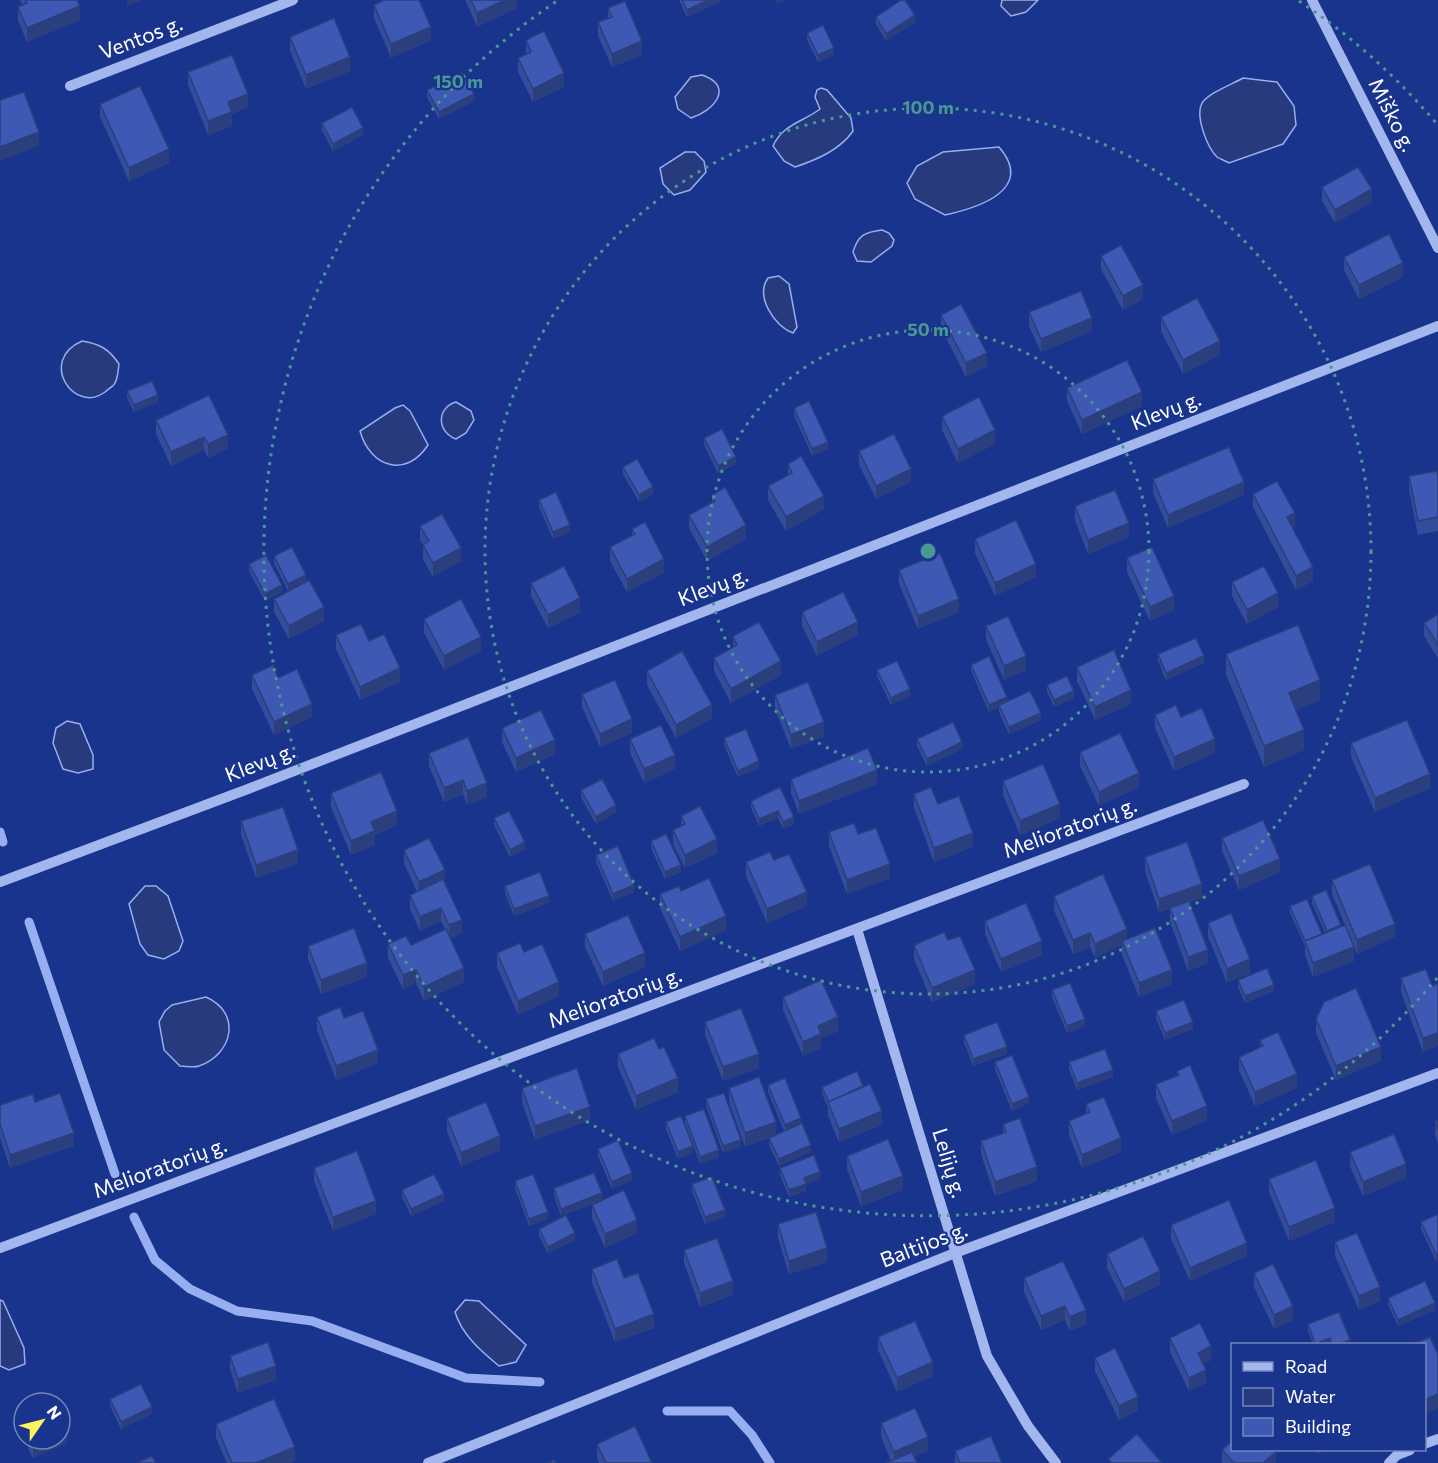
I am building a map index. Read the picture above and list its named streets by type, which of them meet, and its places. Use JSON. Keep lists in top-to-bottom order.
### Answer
{
  "streets": {
    "street": [
      "Ventos g.",
      "Miško g.",
      "Klevų g.",
      "Melioratorių g.",
      "Lelijų g.",
      "Baltijos g."
    ]
  },
  "crossings": [
    ["Melioratorių g.", "Lelijų g."],
    ["Lelijų g.", "Baltijos g."]
  ],
  "legend": ["Road", "Water", "Building"],
  "north": "top right",
  "rings": ["150 m", "100 m", "50 m"]
}
